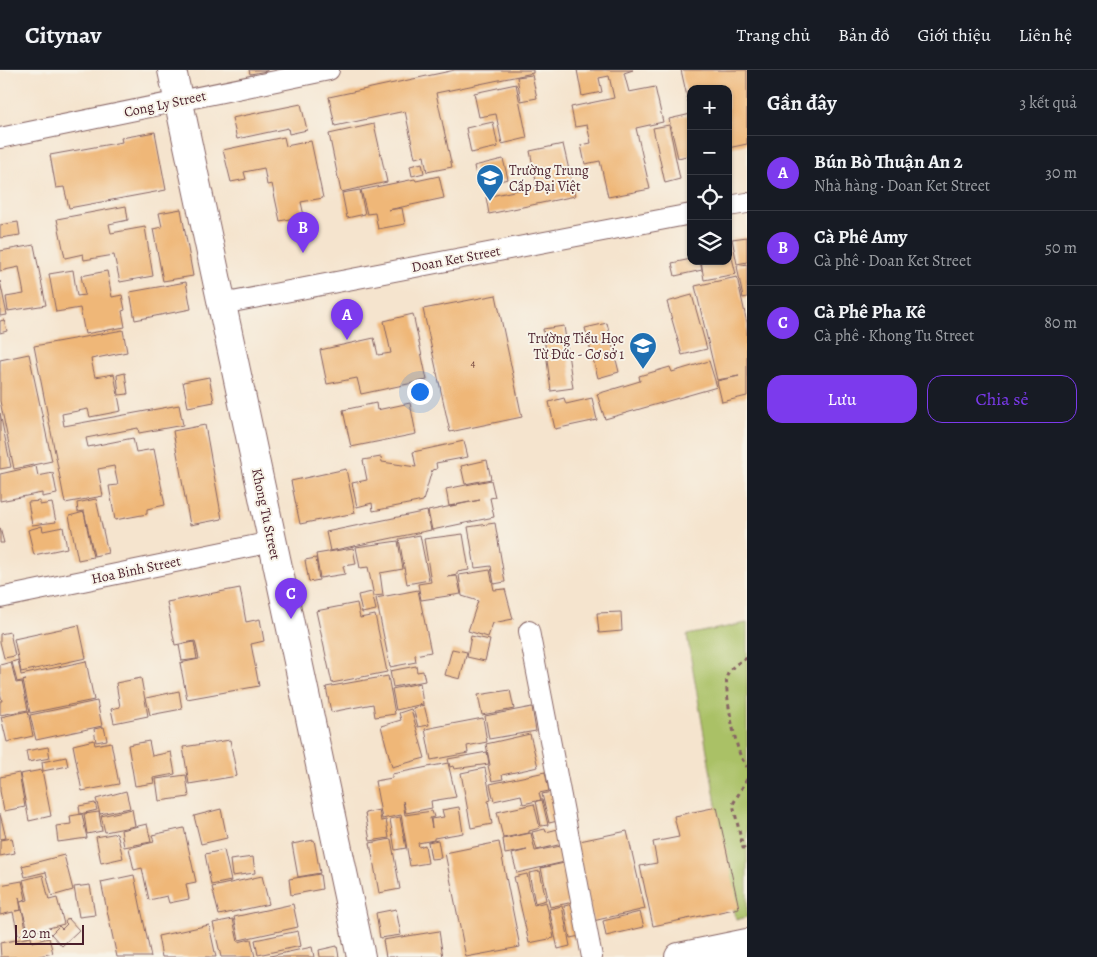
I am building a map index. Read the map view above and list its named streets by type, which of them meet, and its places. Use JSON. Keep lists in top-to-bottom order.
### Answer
{
  "streets": {
    "street": [
      "Cong Ly Street",
      "Doan Ket Street",
      "Khong Tu Street",
      "Hoa Binh Street"
    ]
  },
  "crossings": [
    ["Cong Ly Street", "Khong Tu Street"],
    ["Doan Ket Street", "Khong Tu Street"],
    ["Khong Tu Street", "Hoa Binh Street"]
  ],
  "places": {
    "school or university": ["Trường Trung Cấp Đại Việt", "Trường Tiểu Học Từ Đức - Cơ sở 1"]
  },
  "house_numbers": ["4"],
  "scale_bar": "20 m",
  "page": {
    "header": "Citynav",
    "nav": [
      "Trang chủ",
      "Bản đồ",
      "Giới thiệu",
      "Liên hệ"
    ],
    "heading": ["Gần đây", "3 kết quả"],
    "map_buttons": ["+", "−"],
    "list": [
      {
        "mark": "A",
        "name": "Bún Bò Thuận An 2",
        "note": "Nhà hàng · Doan Ket Street",
        "value": "30 m"
      },
      {
        "mark": "B",
        "name": "Cà Phê Amy",
        "note": "Cà phê · Doan Ket Street",
        "value": "50 m"
      },
      {
        "mark": "C",
        "name": "Cà Phê Pha Kê",
        "note": "Cà phê · Khong Tu Street",
        "value": "80 m"
      }
    ],
    "pins": ["B", "A", "C"],
    "buttons": ["Lưu", "Chia sẻ"],
    "scale": "20 m"
  }
}
